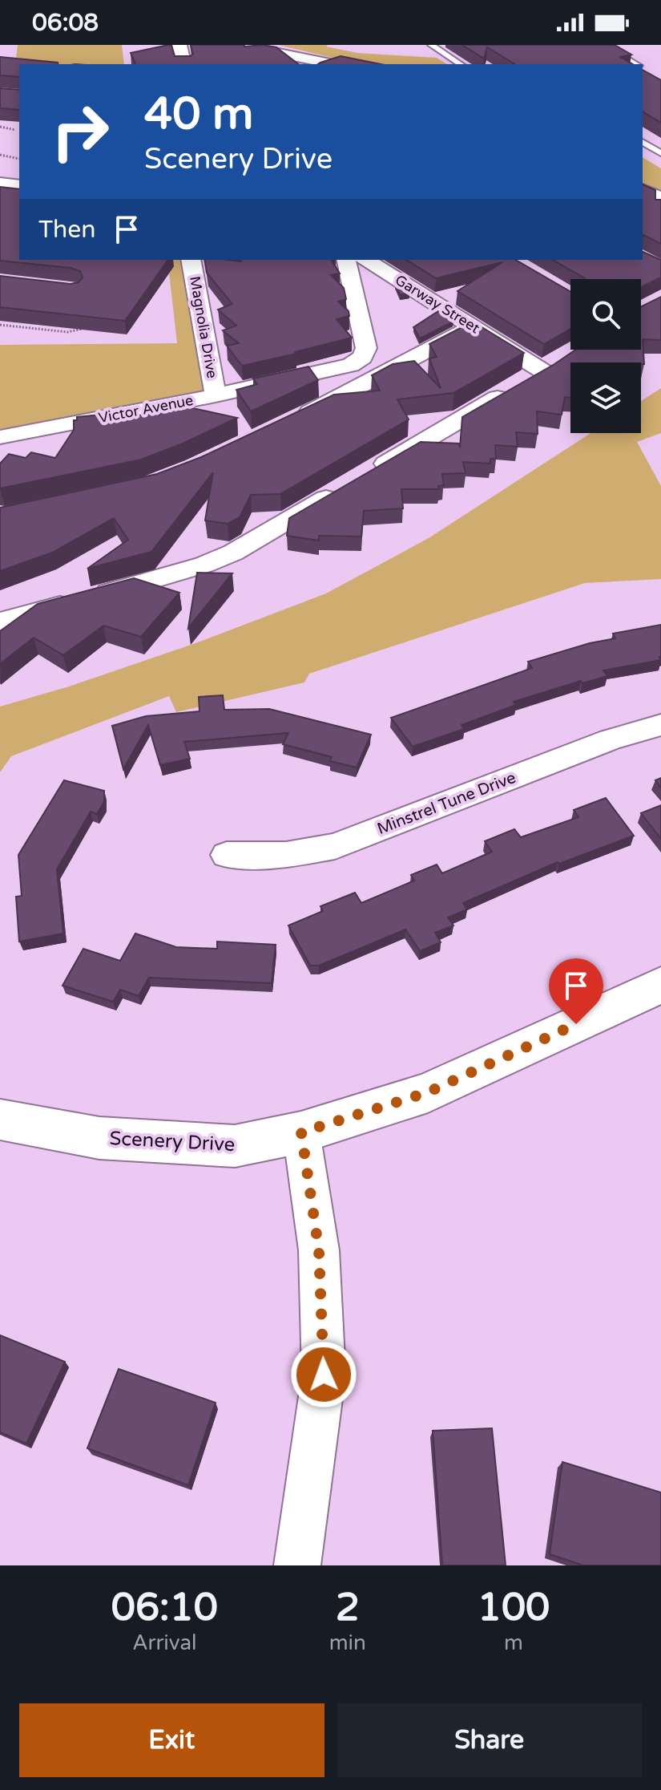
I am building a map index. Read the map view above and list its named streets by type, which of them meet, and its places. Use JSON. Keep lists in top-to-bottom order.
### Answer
{
  "streets": {
    "street": [
      "Garway Street",
      "Magnolia Drive",
      "Victor Avenue",
      "Minstrel Tune Drive",
      "Scenery Drive"
    ]
  },
  "crossings": [
    ["Magnolia Drive", "Victor Avenue"]
  ],
  "page": {
    "status": "06:08",
    "turn": ["40 m", "Scenery Drive"],
    "then": "Then",
    "eta": [
      "06:10",
      "Arrival",
      "2",
      "min",
      "100",
      "m"
    ],
    "buttons": ["Exit", "Share"]
  }
}
